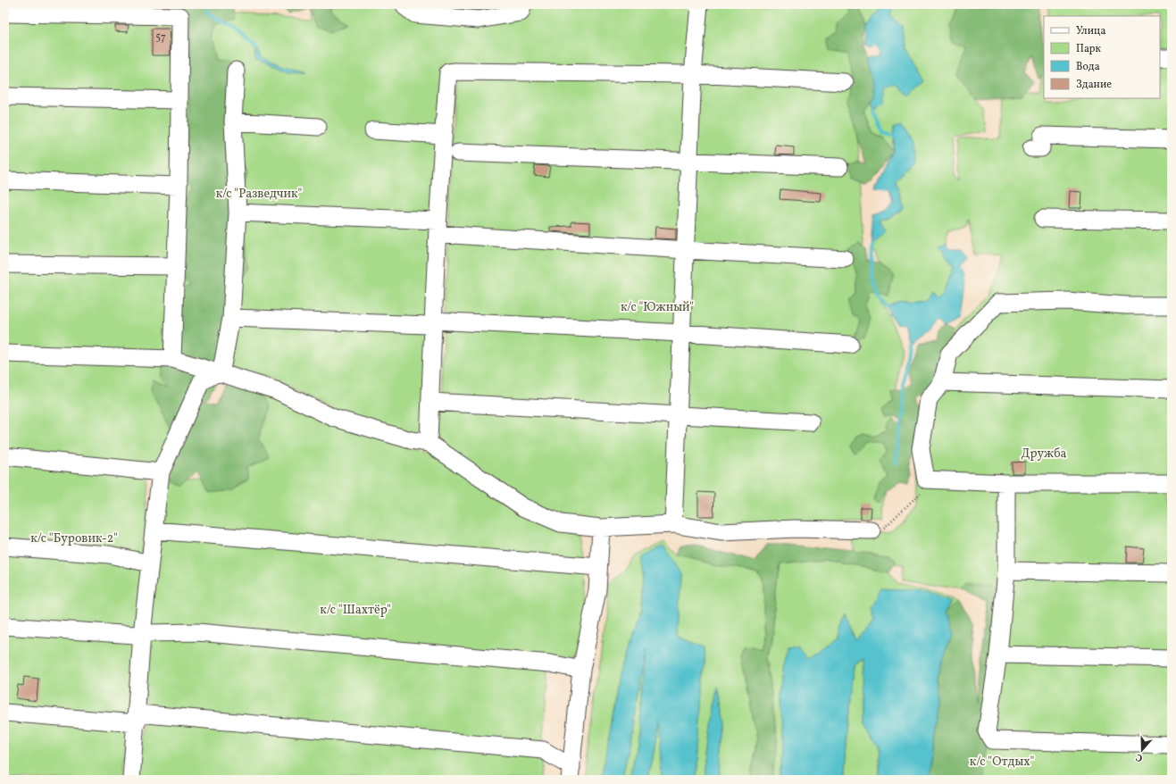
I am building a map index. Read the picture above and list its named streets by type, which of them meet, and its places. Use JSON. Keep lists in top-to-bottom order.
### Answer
{
  "parks": [
    "к/с \"Разведчик\"",
    "к/с \"Южный\"",
    "Дружба",
    "к/с \"Буровик-2\"",
    "к/с \"Шахтёр\"",
    "к/с \"Отдых\""
  ],
  "house_numbers": ["57"],
  "legend": [
    "Улица",
    "Парк",
    "Вода",
    "Здание"
  ],
  "north": "bottom"
}
